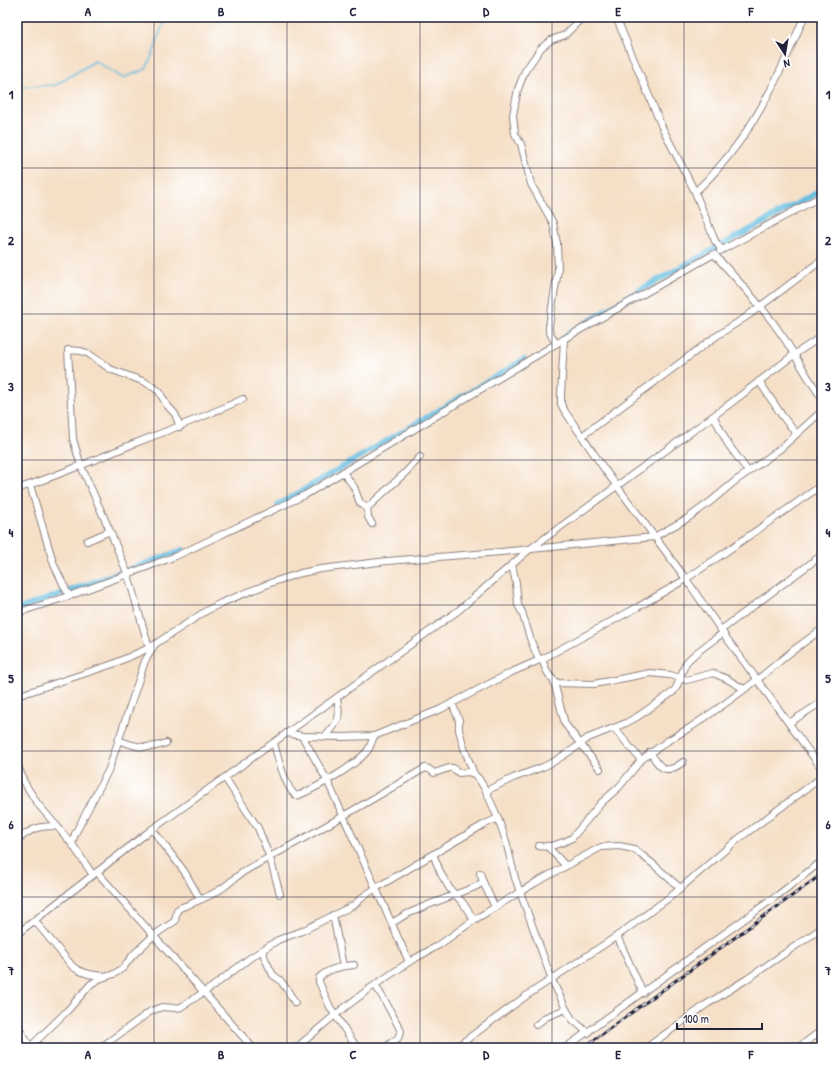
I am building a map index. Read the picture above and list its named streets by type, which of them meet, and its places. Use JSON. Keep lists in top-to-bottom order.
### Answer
{
  "scale_bar": "100 m",
  "north": "bottom",
  "grid": {
    "columns": [
      "A",
      "B",
      "C",
      "D",
      "E",
      "F"
    ],
    "rows": [
      "1",
      "2",
      "3",
      "4",
      "5",
      "6",
      "7"
    ]
  }
}
